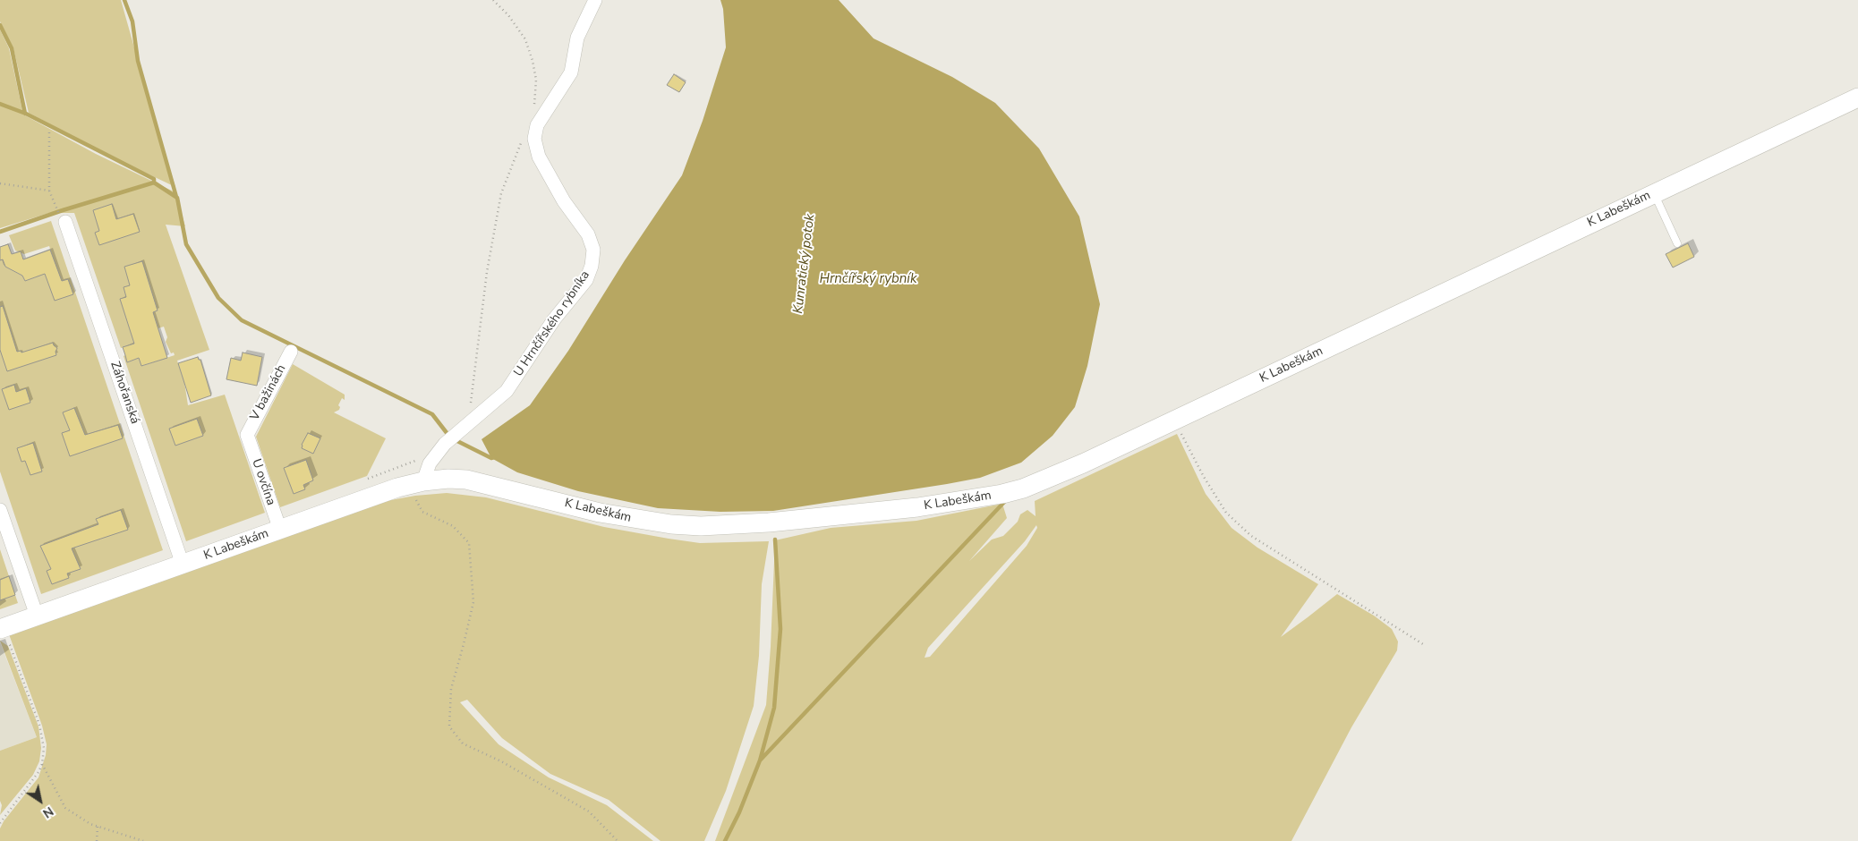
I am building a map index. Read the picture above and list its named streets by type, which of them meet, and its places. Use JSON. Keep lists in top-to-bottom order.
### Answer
{
  "streets": {
    "street": [
      "K Labeškám",
      "U Hrnčířského rybníka",
      "Záhořanská",
      "V bažinách",
      "U ovčína"
    ]
  },
  "crossings": [
    ["K Labeškám", "U Hrnčířského rybníka"],
    ["K Labeškám", "Záhořanská"],
    ["K Labeškám", "U ovčína"],
    ["V bažinách", "U ovčína"]
  ],
  "water": ["Kunratický potok", "Hrnčířský rybník"],
  "north": "bottom right"
}
